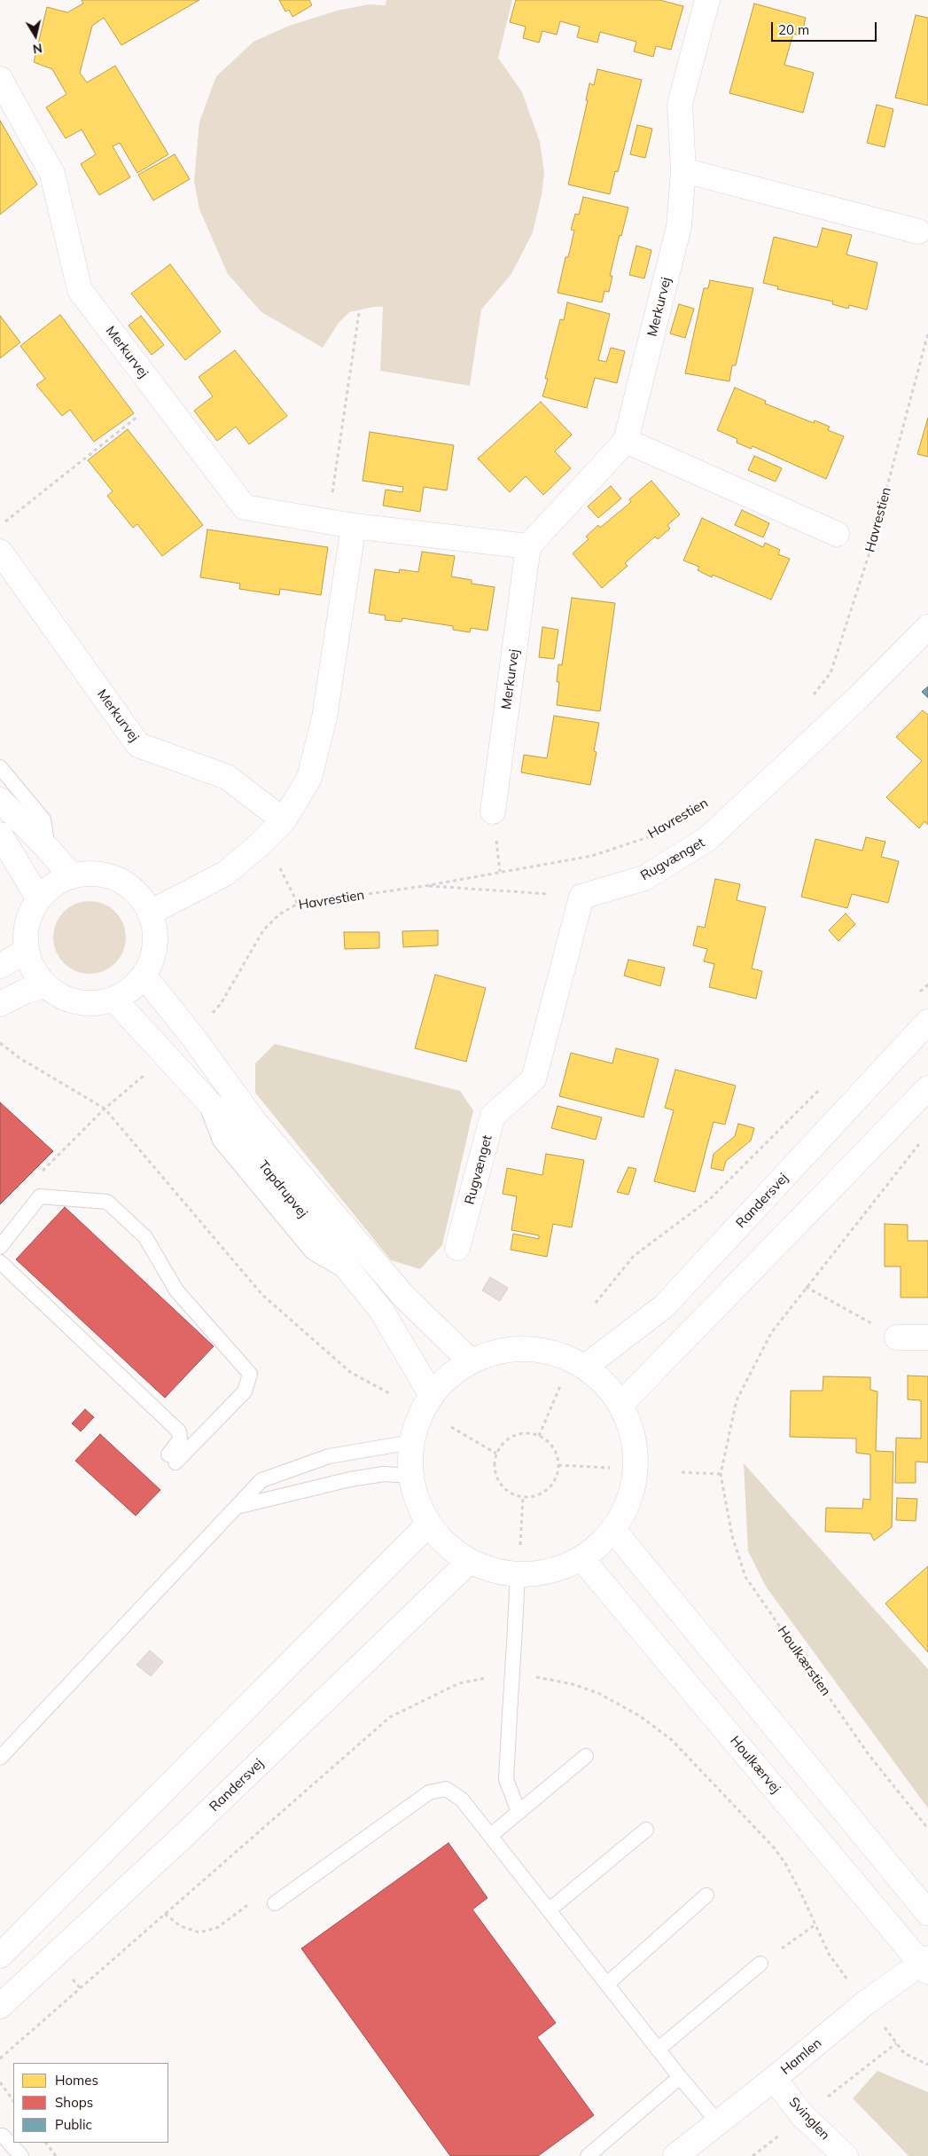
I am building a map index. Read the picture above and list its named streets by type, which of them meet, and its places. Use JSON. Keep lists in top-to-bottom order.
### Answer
{
  "streets": {
    "street": [
      "Merkurvej",
      "Rugvænget",
      "Tapdrupvej",
      "Randersvej",
      "Houlkærvej",
      "Hamlen",
      "Svinglen"
    ],
    "path": ["Havrestien", "Houlkærstien"]
  },
  "crossings": [
    ["Havrestien", "Tapdrupvej"],
    ["Houlkærvej", "Hamlen"],
    ["Hamlen", "Svinglen"]
  ],
  "legend": ["Homes", "Shops", "Public"],
  "scale_bar": "20 m",
  "north": "bottom"
}
